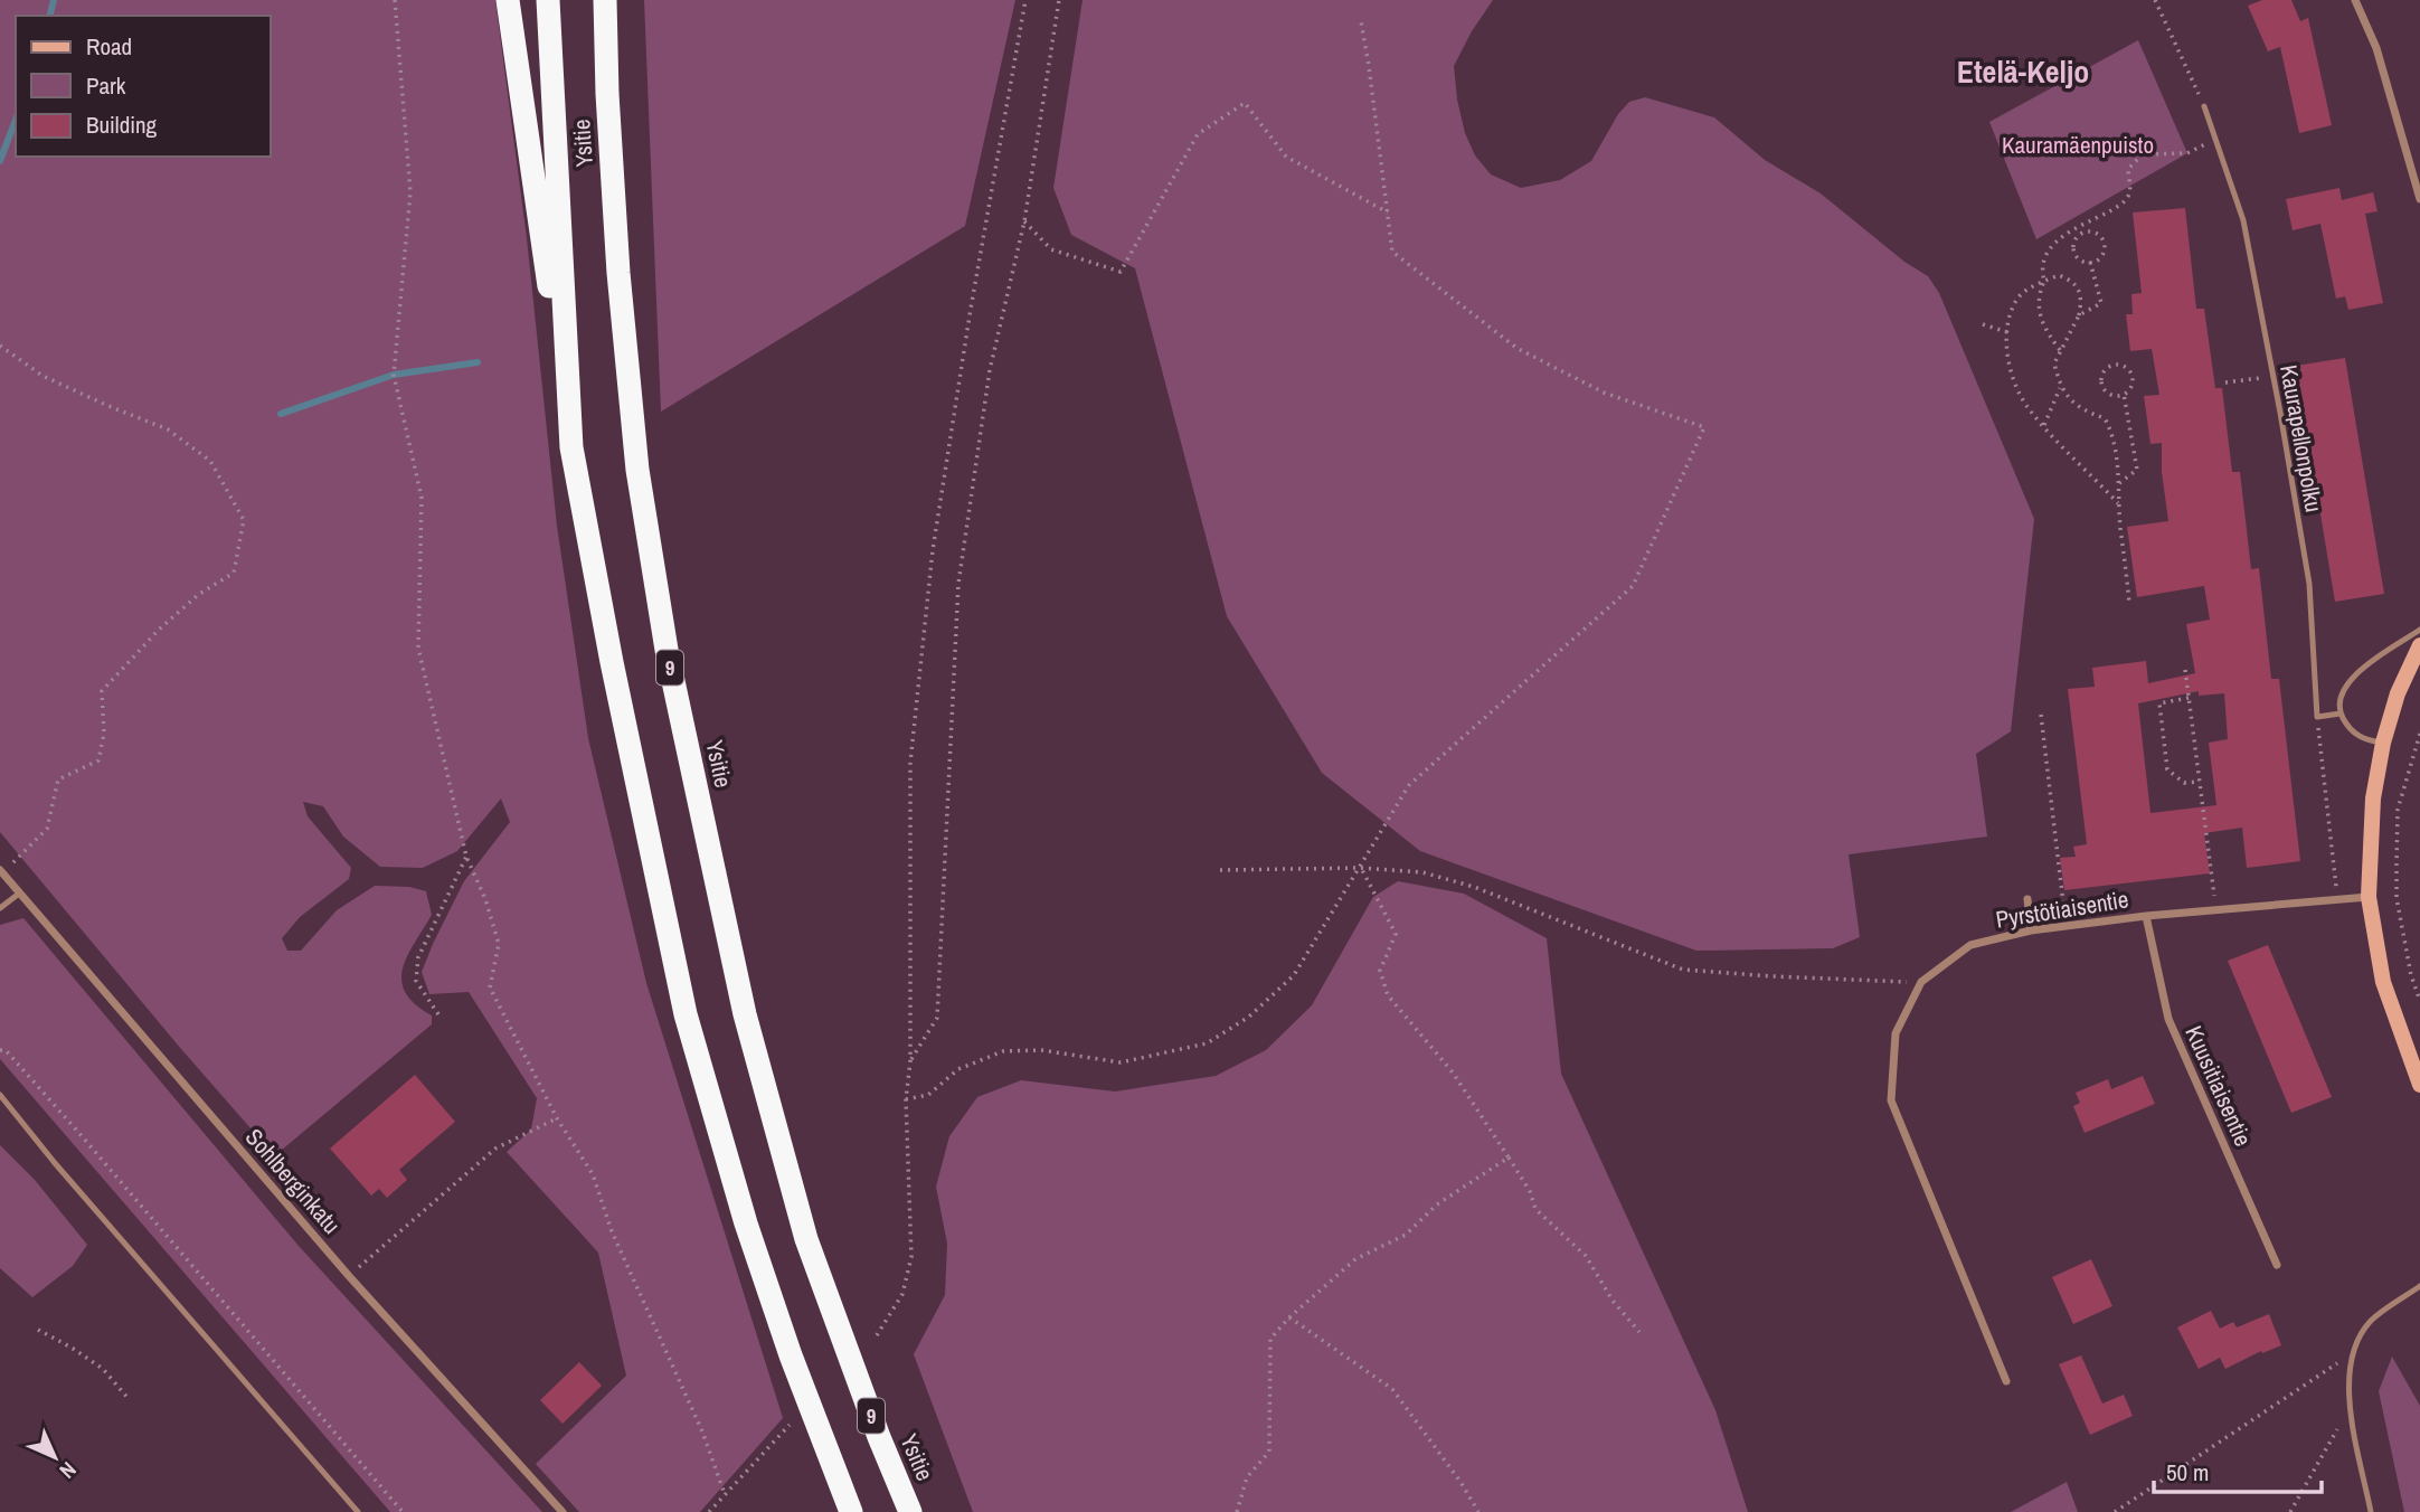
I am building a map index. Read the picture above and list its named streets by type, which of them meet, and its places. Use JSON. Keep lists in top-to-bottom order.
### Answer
{
  "streets": {
    "highway": ["Ysitie", "9"],
    "street": ["Pyrstötiaisentie", "Kuusitiaisentie", "Sohlberginkatu"],
    "lane": ["Kaurapellonpolku"]
  },
  "crossings": [
    ["Pyrstötiaisentie", "Kuusitiaisentie"]
  ],
  "districts": ["Etelä-Keljo"],
  "parks": ["Kauramäenpuisto"],
  "legend": ["Road", "Park", "Building"],
  "scale_bar": "50 m",
  "north": "bottom right"
}
